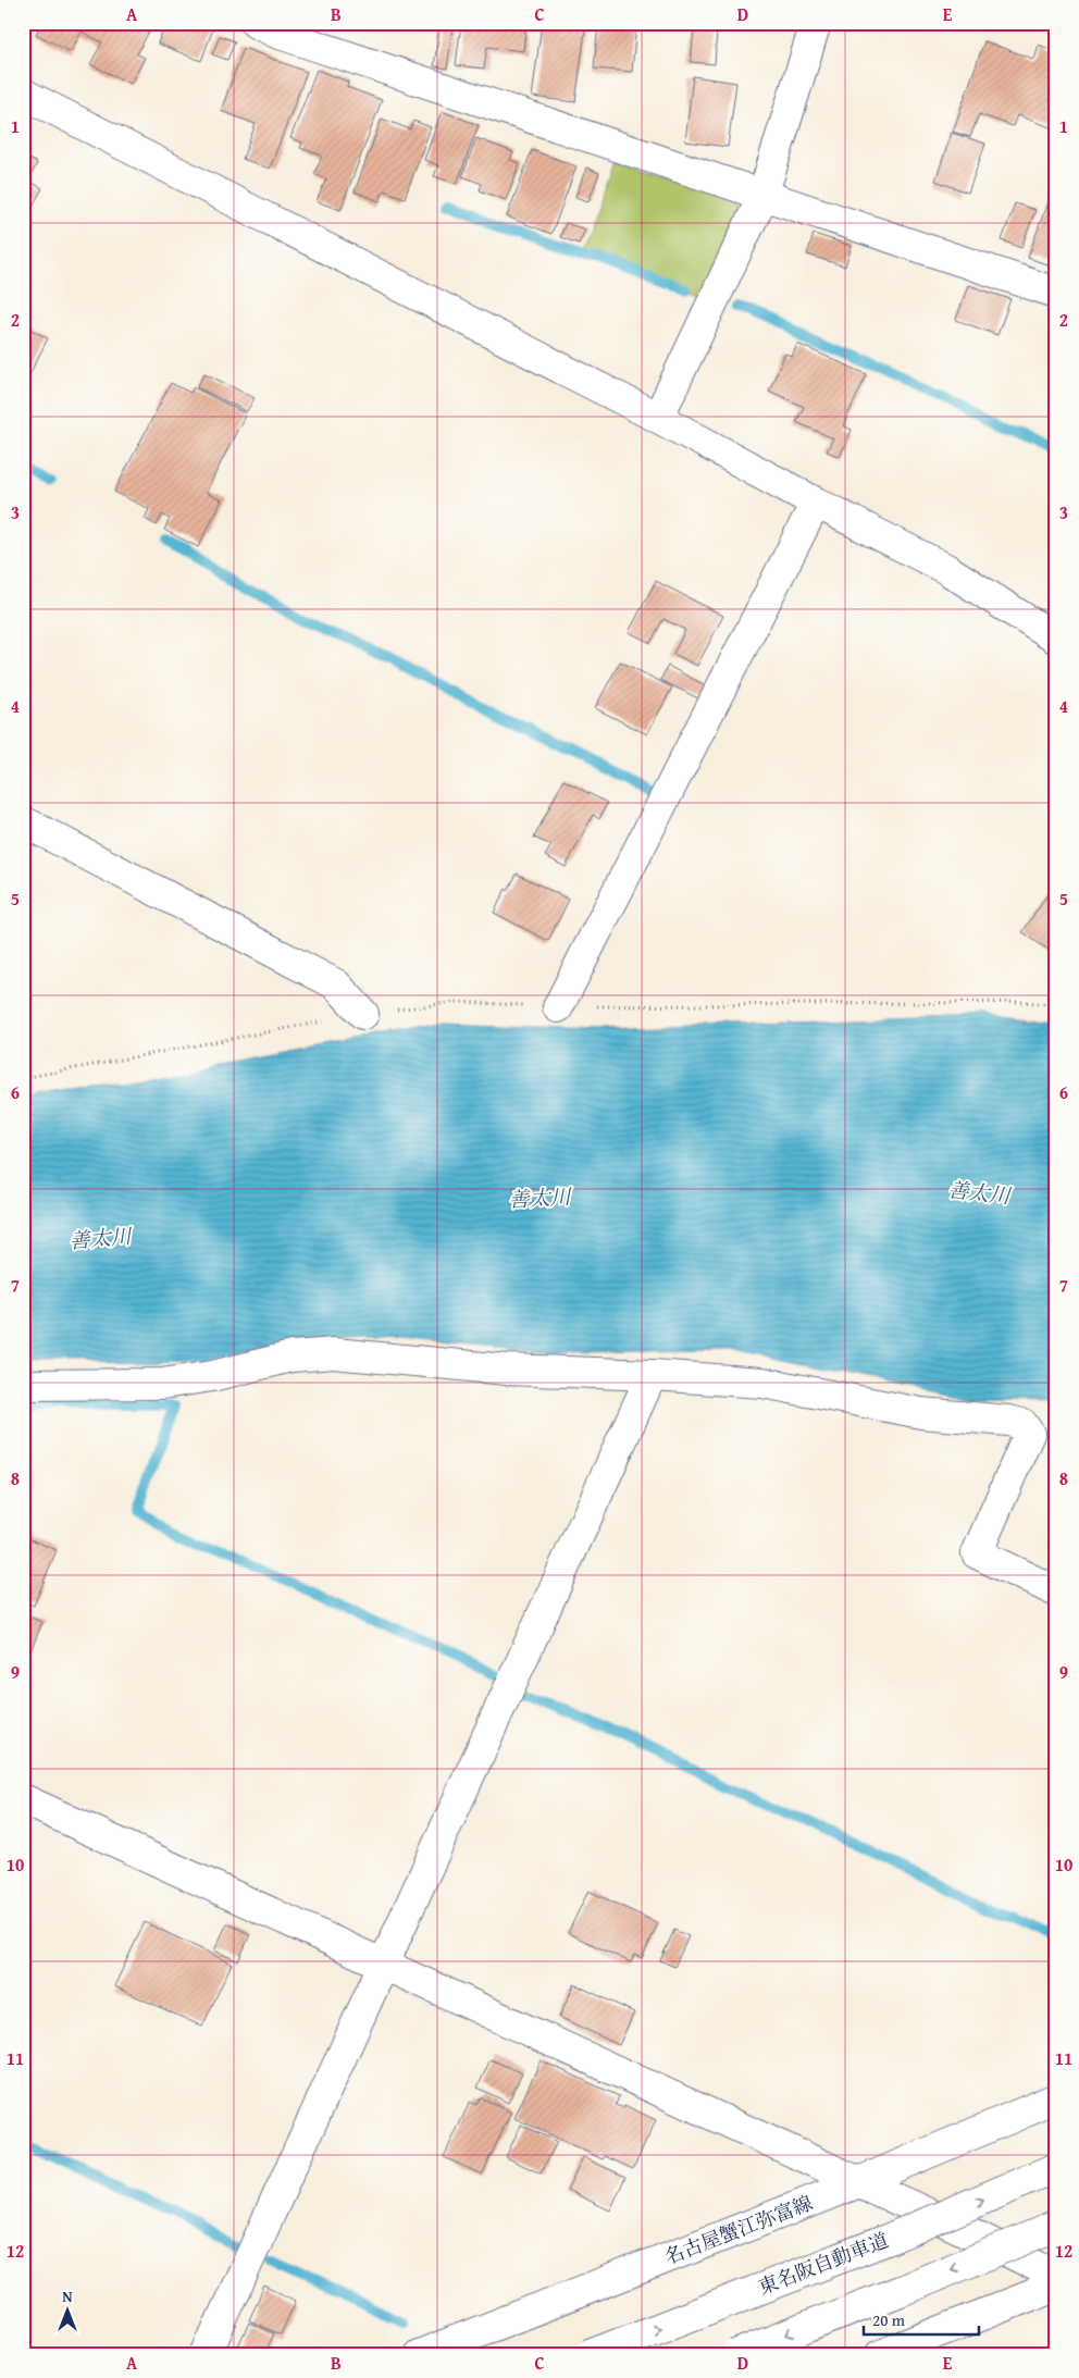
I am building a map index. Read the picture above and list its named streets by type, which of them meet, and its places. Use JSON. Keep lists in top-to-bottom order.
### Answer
{
  "streets": {
    "main road": ["名古屋蟹江弥富線", "東名阪自動車道"]
  },
  "water": ["善太川"],
  "scale_bar": "20 m",
  "north": "top",
  "grid": {
    "columns": [
      "A",
      "B",
      "C",
      "D",
      "E"
    ],
    "rows": [
      "1",
      "2",
      "3",
      "4",
      "5",
      "6",
      "7",
      "8",
      "9",
      "10",
      "11",
      "12"
    ]
  }
}
